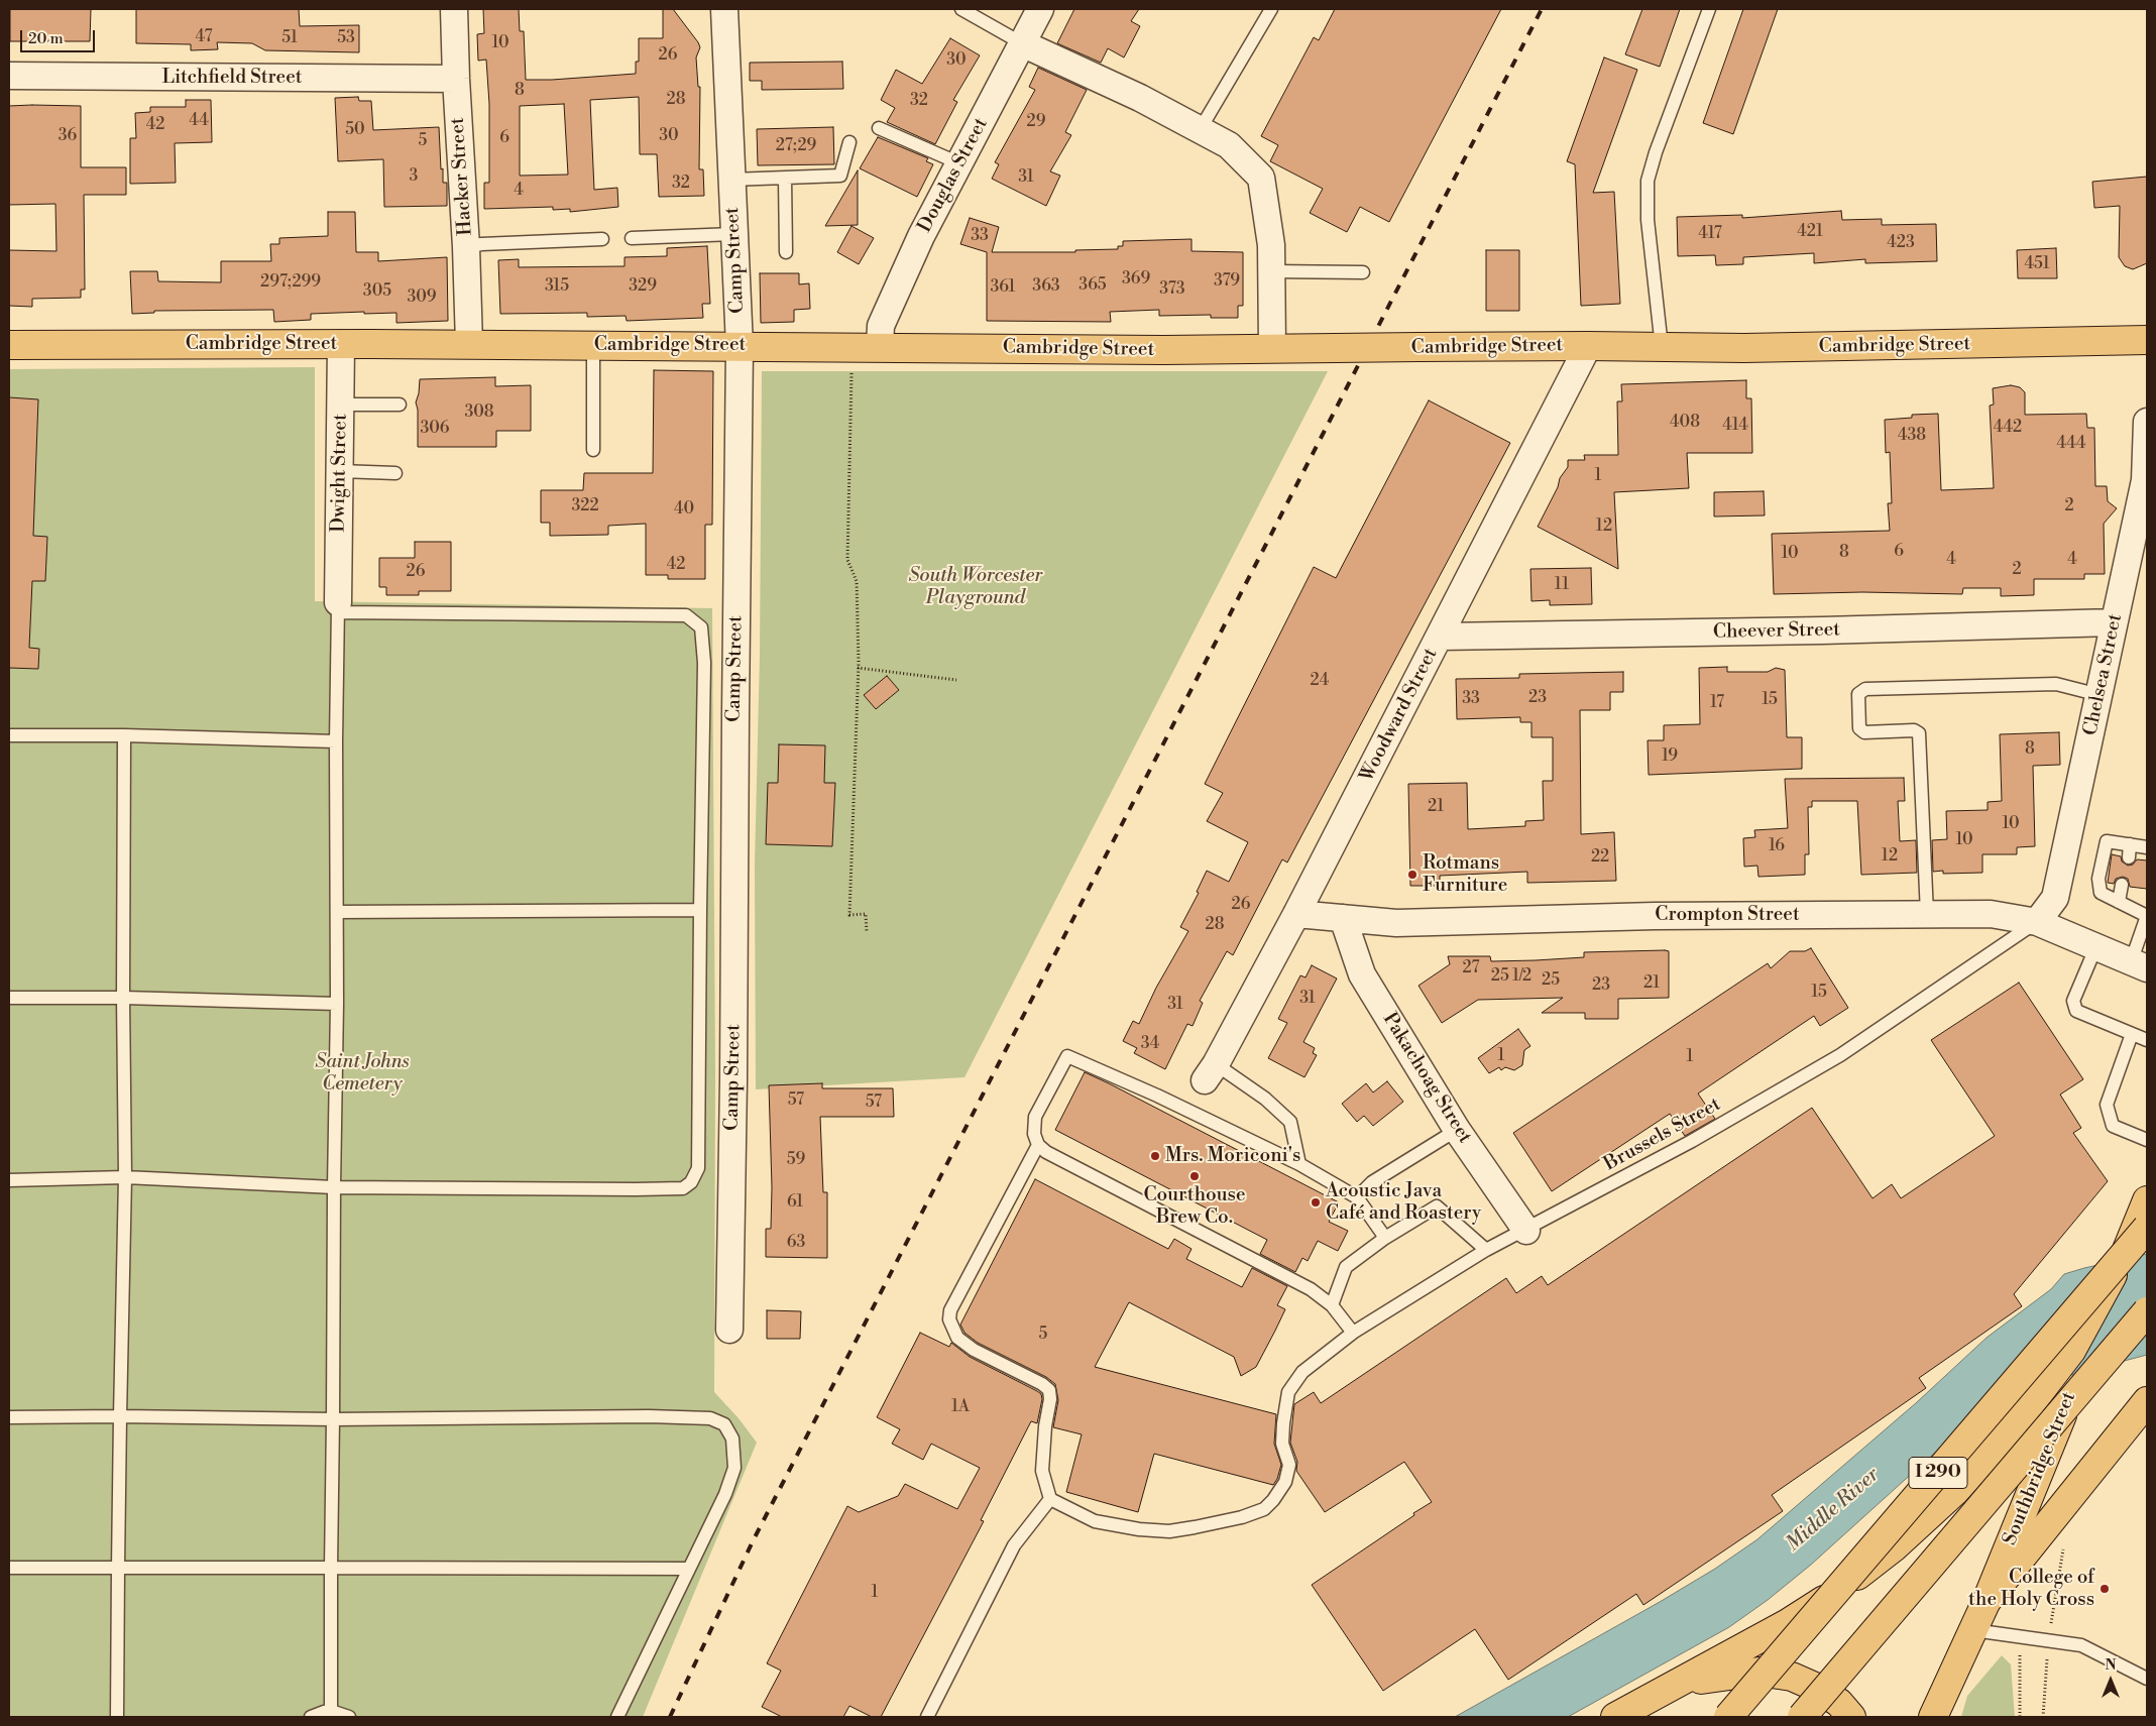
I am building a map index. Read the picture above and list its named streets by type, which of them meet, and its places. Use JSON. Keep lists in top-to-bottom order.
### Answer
{
  "streets": {
    "main road": ["Cambridge Street", "Southbridge Street", "I 290"],
    "street": [
      "Litchfield Street",
      "Douglas Street",
      "Hacker Street",
      "Camp Street",
      "Dwight Street",
      "Cheever Street",
      "Chelsea Street",
      "Woodward Street",
      "Crompton Street",
      "Pakachoag Street"
    ],
    "lane": ["Brussels Street"]
  },
  "crossings": [
    ["Litchfield Street", "Hacker Street"],
    ["Douglas Street", "Cambridge Street"],
    ["Hacker Street", "Cambridge Street"],
    ["Camp Street", "Cambridge Street"],
    ["Cambridge Street", "Dwight Street"],
    ["Cambridge Street", "Woodward Street"],
    ["Cheever Street", "Chelsea Street"],
    ["Cheever Street", "Woodward Street"],
    ["Chelsea Street", "Crompton Street"],
    ["Chelsea Street", "Brussels Street"],
    ["Woodward Street", "Crompton Street"],
    ["Crompton Street", "Pakachoag Street"],
    ["Crompton Street", "Brussels Street"],
    ["Pakachoag Street", "Brussels Street"],
    ["Southbridge Street", "I 290"]
  ],
  "water": ["Middle River"],
  "parks": ["South Worcester Playground", "Saint Johns Cemetery"],
  "places": [
    "Rotmans Furniture",
    "Mrs. Moriconi's",
    "Courthouse Brew Co.",
    "Acoustic Java Café and Roastery",
    "College of the Holy Cross"
  ],
  "house_numbers": [
    "47",
    "51",
    "53",
    "10",
    "26",
    "30",
    "8",
    "28",
    "32",
    "44",
    "29",
    "42",
    "50",
    "36",
    "30",
    "6",
    "5",
    "27;29",
    "3",
    "31",
    "32",
    "4",
    "421",
    "417",
    "33",
    "423",
    "451",
    "369",
    "379",
    "297;299",
    "365",
    "315",
    "329",
    "363",
    "361",
    "373",
    "305",
    "309",
    "308",
    "408",
    "414",
    "442",
    "306",
    "438",
    "444",
    "1",
    "322",
    "2",
    "40",
    "12",
    "6",
    "8",
    "10",
    "4",
    "4",
    "42",
    "2",
    "26",
    "11",
    "24",
    "23",
    "33",
    "15",
    "17",
    "8",
    "19",
    "21",
    "10",
    "10",
    "16",
    "12",
    "22",
    "26",
    "28",
    "27",
    "25 1/2",
    "25",
    "21",
    "23",
    "15",
    "31",
    "31",
    "34",
    "1",
    "1",
    "57",
    "57",
    "59",
    "61",
    "63",
    "5",
    "1A",
    "1"
  ],
  "scale_bar": "20 m",
  "north": "top"
}
